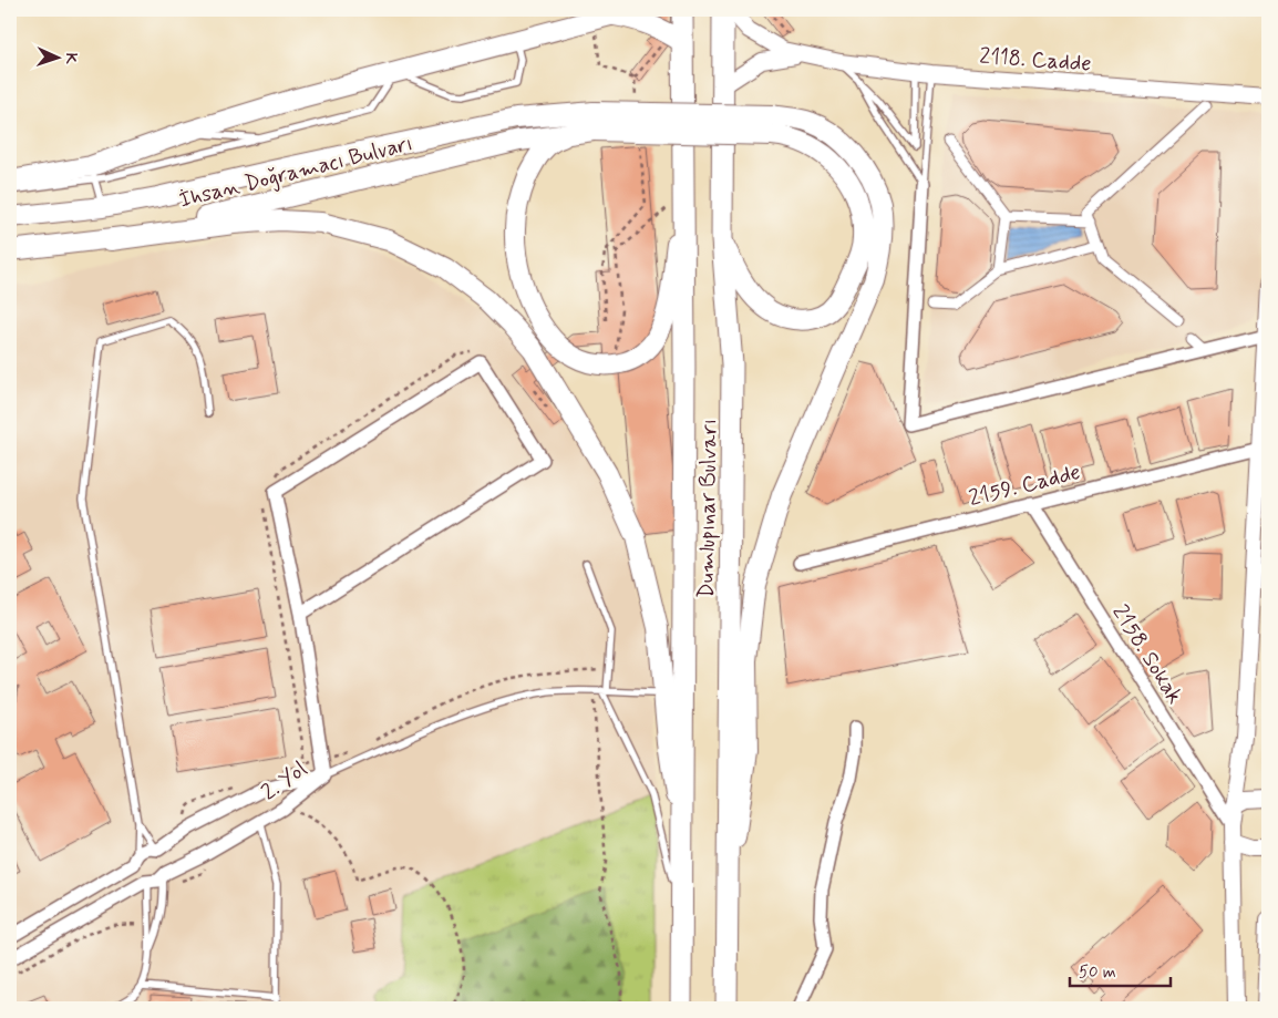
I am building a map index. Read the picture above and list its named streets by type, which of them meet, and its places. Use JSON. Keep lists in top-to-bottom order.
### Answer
{
  "streets": {
    "highway": ["Dumlupınar Bulvarı"],
    "main road": ["İhsan Doğramacı Bulvarı"],
    "street": [
      "2118. Cadde",
      "2159. Cadde",
      "2158. Sokak",
      "2. Yol"
    ]
  },
  "crossings": [
    ["2159. Cadde", "2158. Sokak"]
  ],
  "scale_bar": "50 m",
  "north": "right"
}
